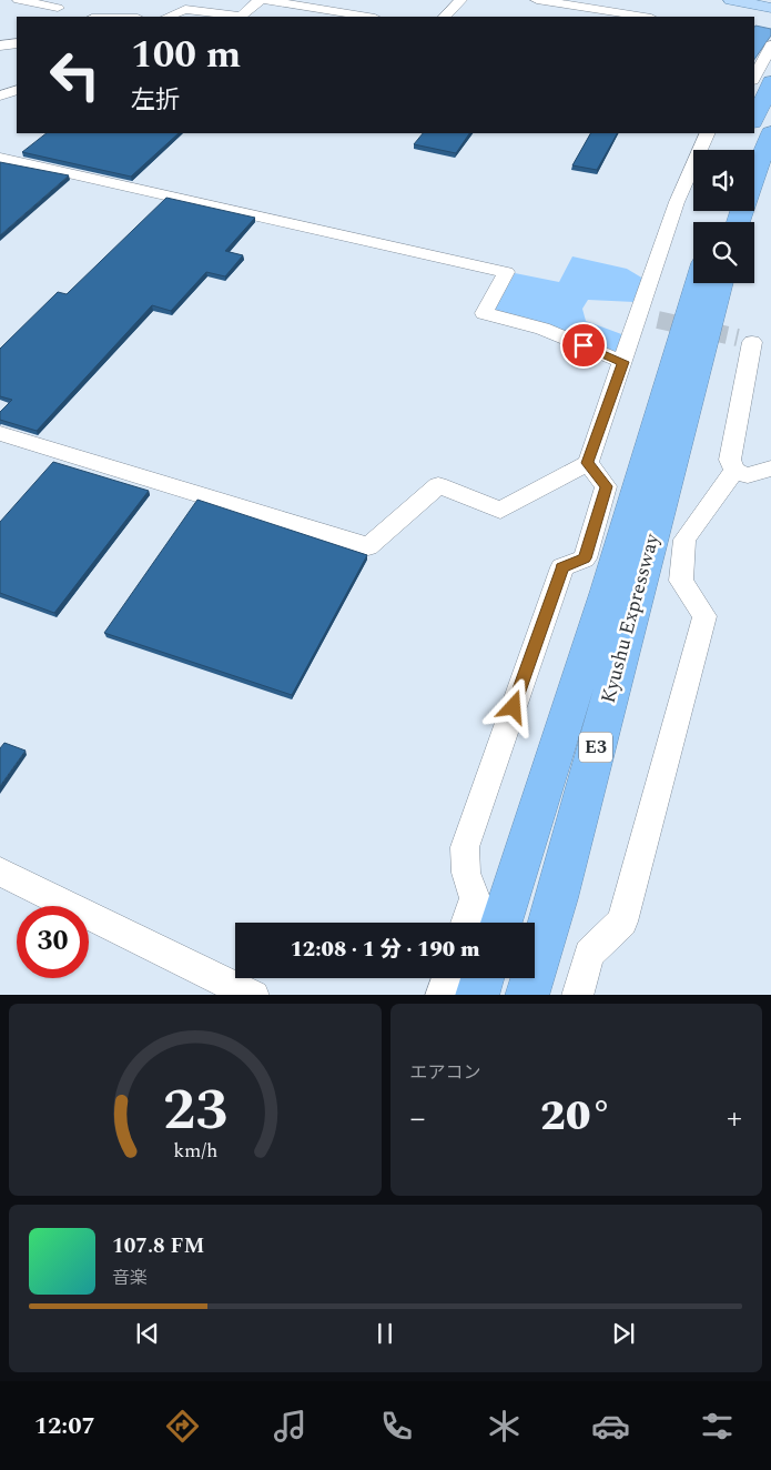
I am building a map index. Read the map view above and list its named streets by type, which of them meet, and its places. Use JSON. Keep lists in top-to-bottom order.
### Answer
{
  "streets": {
    "highway": ["Kyushu Expressway", "E3"]
  },
  "page": {
    "turn": ["100 m", "左折"],
    "limit": "30",
    "trip": "12:08 · 1 分 · 190 m",
    "tile": "エアコン",
    "heat": ["−", "20°", "+"],
    "song": ["107.8 FM", "音楽"],
    "tabs": "12:07",
    "gauge": ["23", "km/h"]
  }
}
